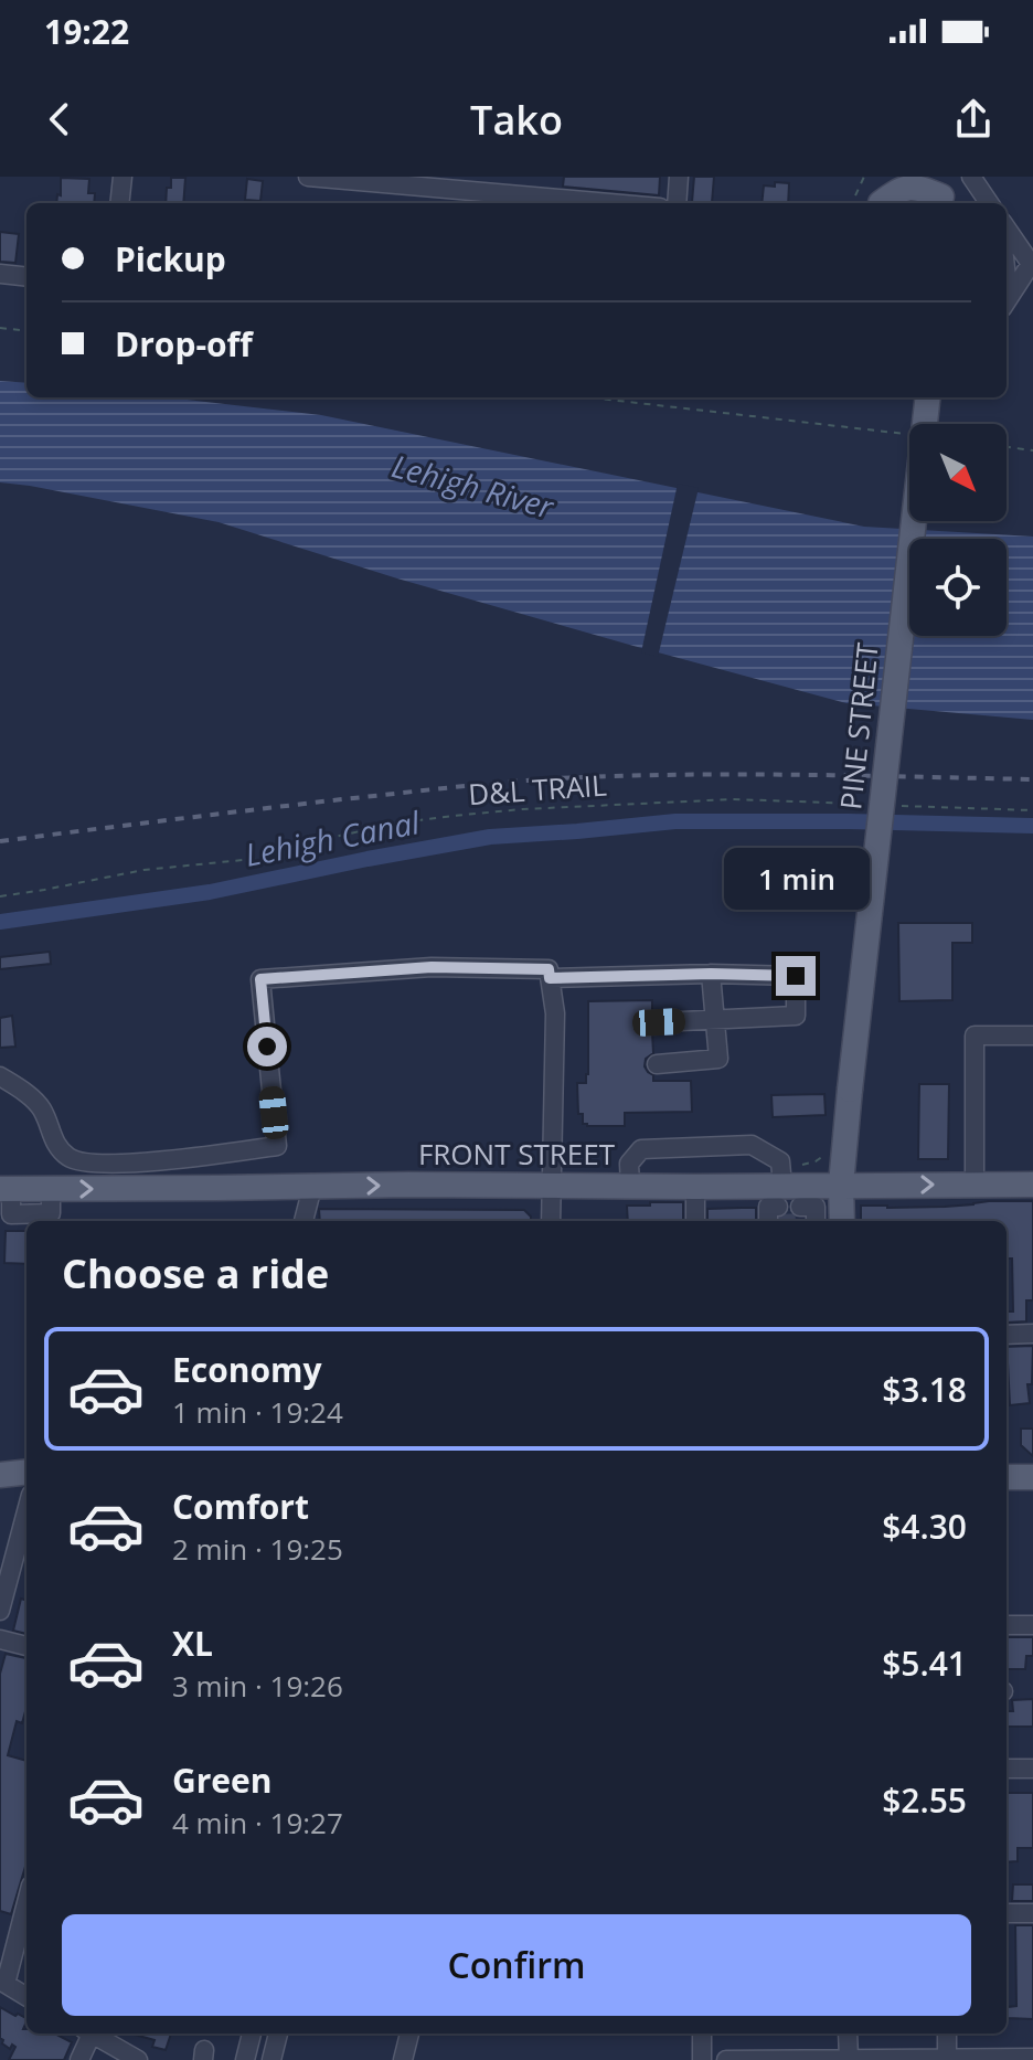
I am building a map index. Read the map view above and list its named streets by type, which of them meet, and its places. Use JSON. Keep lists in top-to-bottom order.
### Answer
{
  "streets": {
    "main road": ["PINE STREET", "FRONT STREET"],
    "path": ["D&L TRAIL"]
  },
  "crossings": [
    ["PINE STREET", "FRONT STREET"]
  ],
  "one_way": ["FRONT STREET"],
  "water": ["Lehigh River", "Lehigh Canal"],
  "north": "bottom right",
  "page": {
    "status": "19:22",
    "header": "Tako",
    "banner": ["Pickup", "Drop-off"],
    "bubble": "1 min",
    "heading": "Choose a ride",
    "list": [
      {
        "name": "Economy",
        "note": "1 min · 19:24",
        "value": "$3.18"
      },
      {
        "name": "Comfort",
        "note": "2 min · 19:25",
        "value": "$4.30"
      },
      {
        "name": "XL",
        "note": "3 min · 19:26",
        "value": "$5.41"
      },
      {
        "name": "Green",
        "note": "4 min · 19:27",
        "value": "$2.55"
      }
    ],
    "buttons": "Confirm"
  }
}
